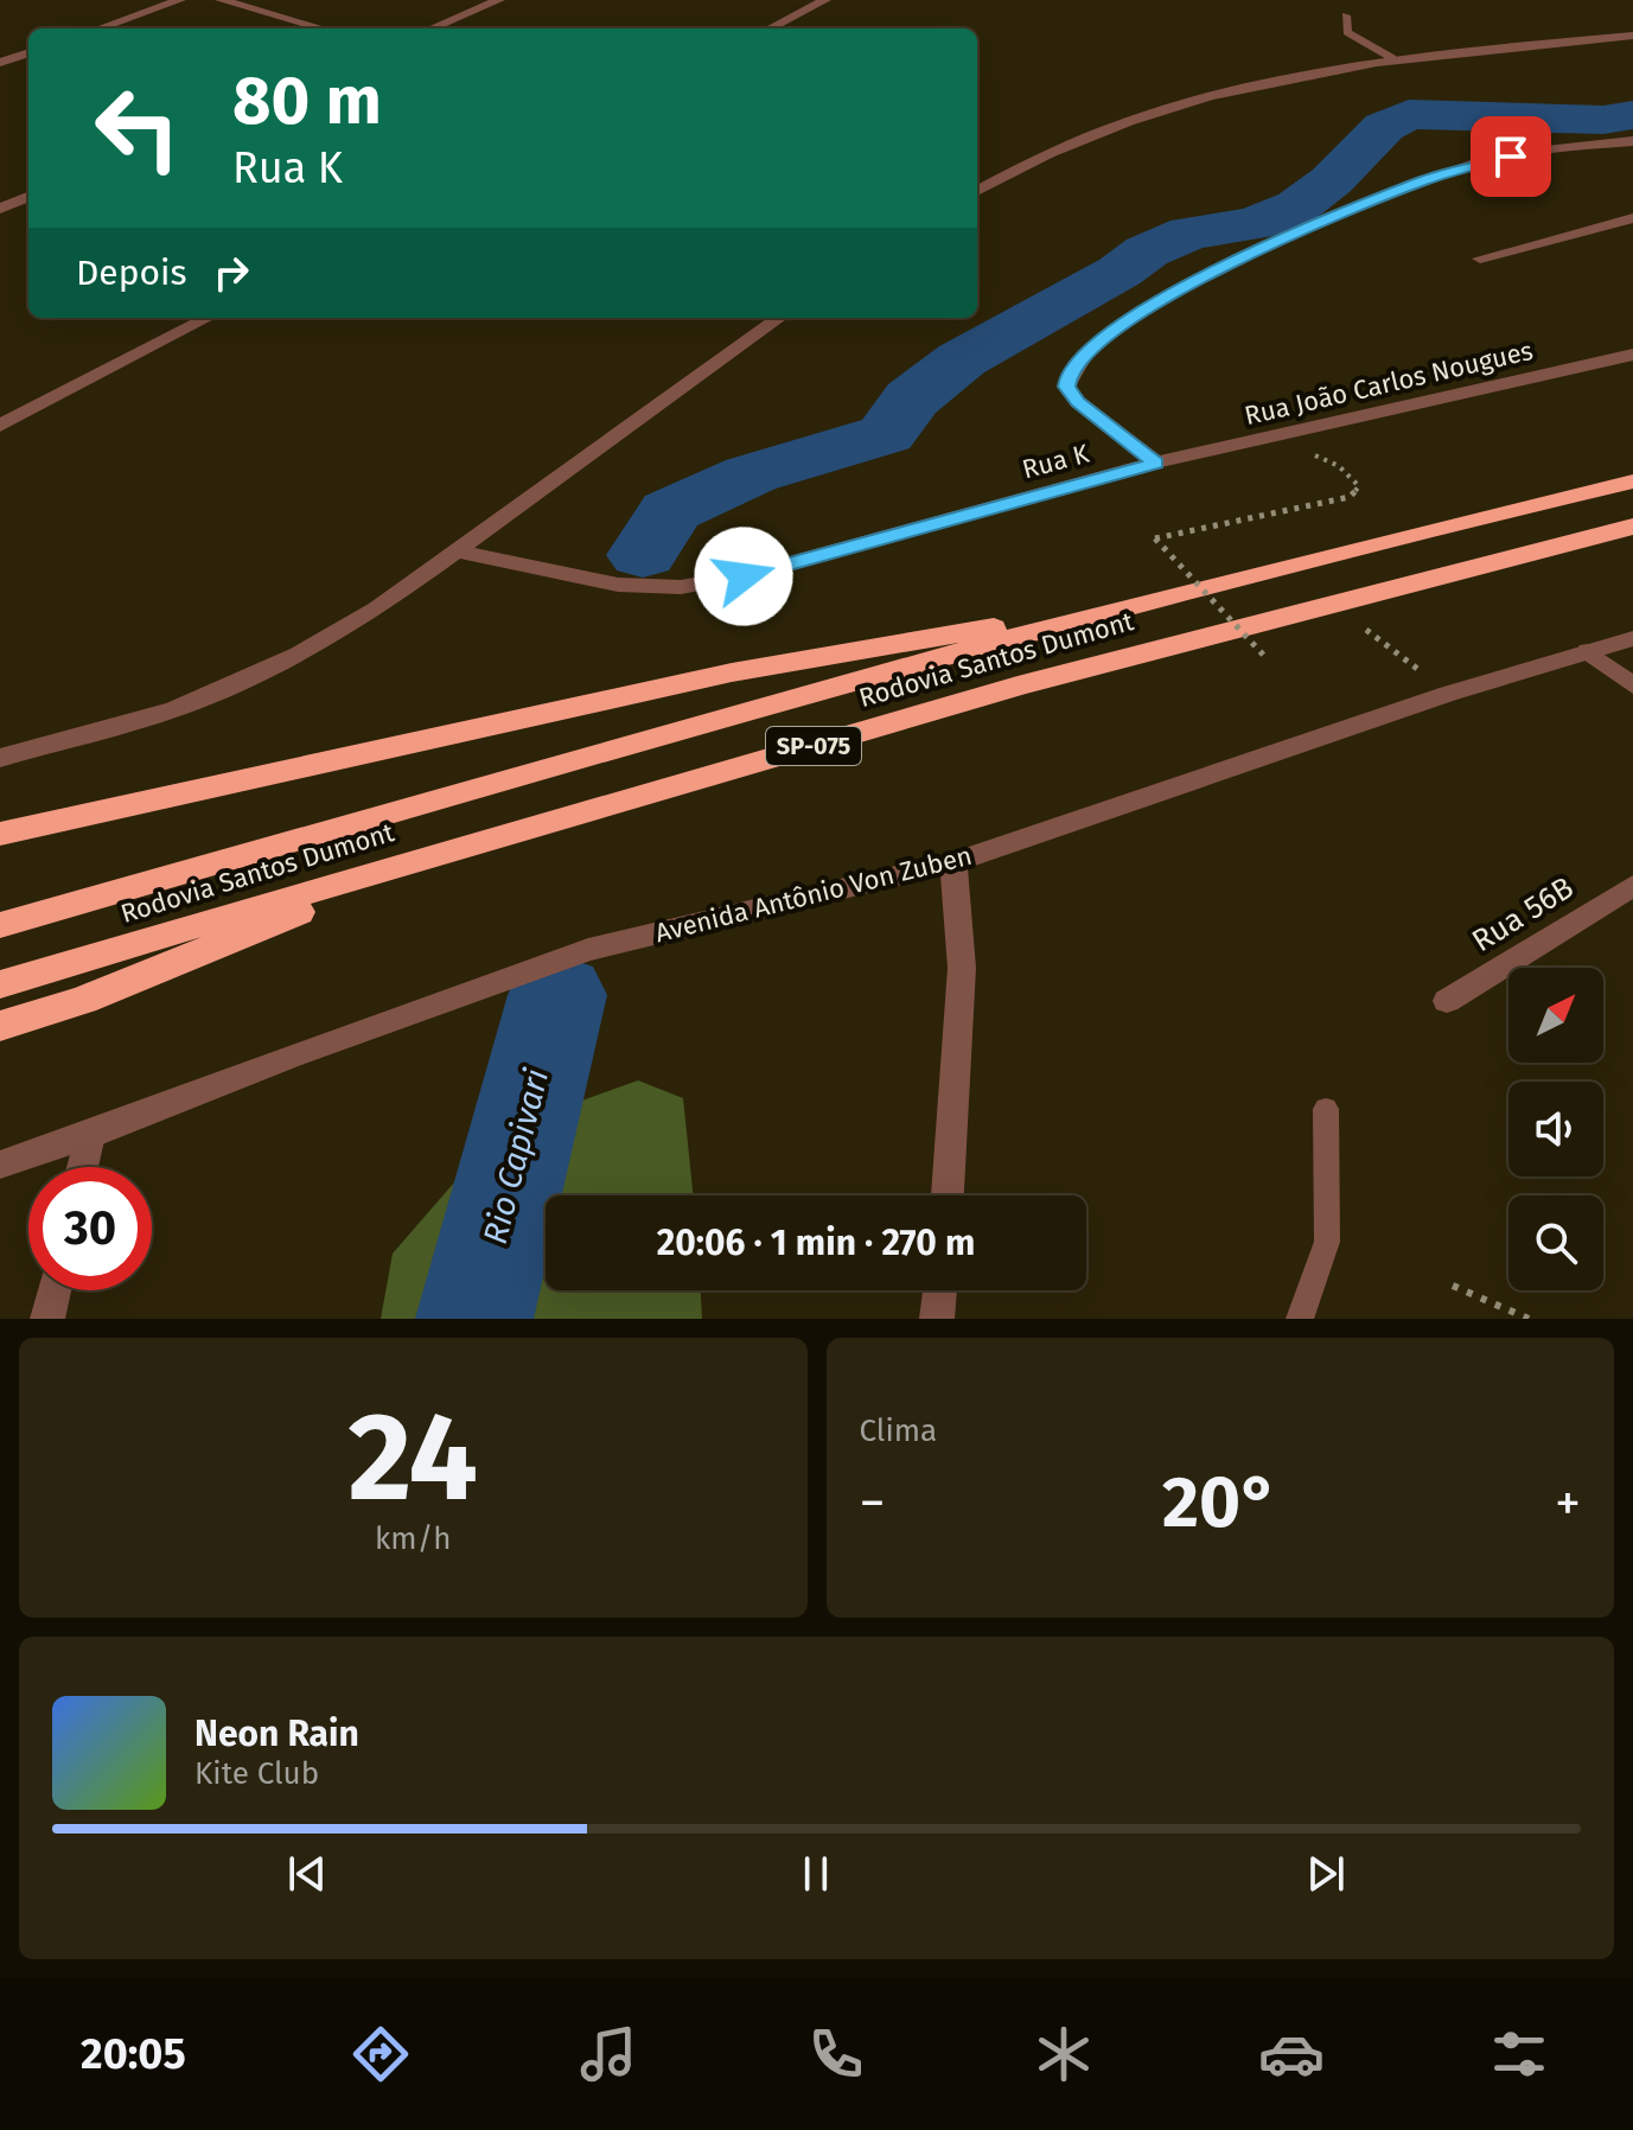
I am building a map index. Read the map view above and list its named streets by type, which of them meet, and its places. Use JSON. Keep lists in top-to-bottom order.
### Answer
{
  "streets": {
    "highway": ["Rodovia Santos Dumont", "SP-075"],
    "street": [
      "Rua João Carlos Nougues",
      "Rua K",
      "Avenida Antônio Von Zuben",
      "Rua 56B"
    ]
  },
  "crossings": [
    ["Rua João Carlos Nougues", "Rua K"]
  ],
  "water": ["Rio Capivari"],
  "north": "top right",
  "page": {
    "turn": ["80 m", "Rua K"],
    "then": "Depois",
    "limit": "30",
    "trip": "20:06 · 1 min · 270 m",
    "tile": [
      ["24", "km/h"],
      "Clima"
    ],
    "heat": ["−", "20°", "+"],
    "song": ["Neon Rain", "Kite Club"],
    "tabs": "20:05"
  }
}
